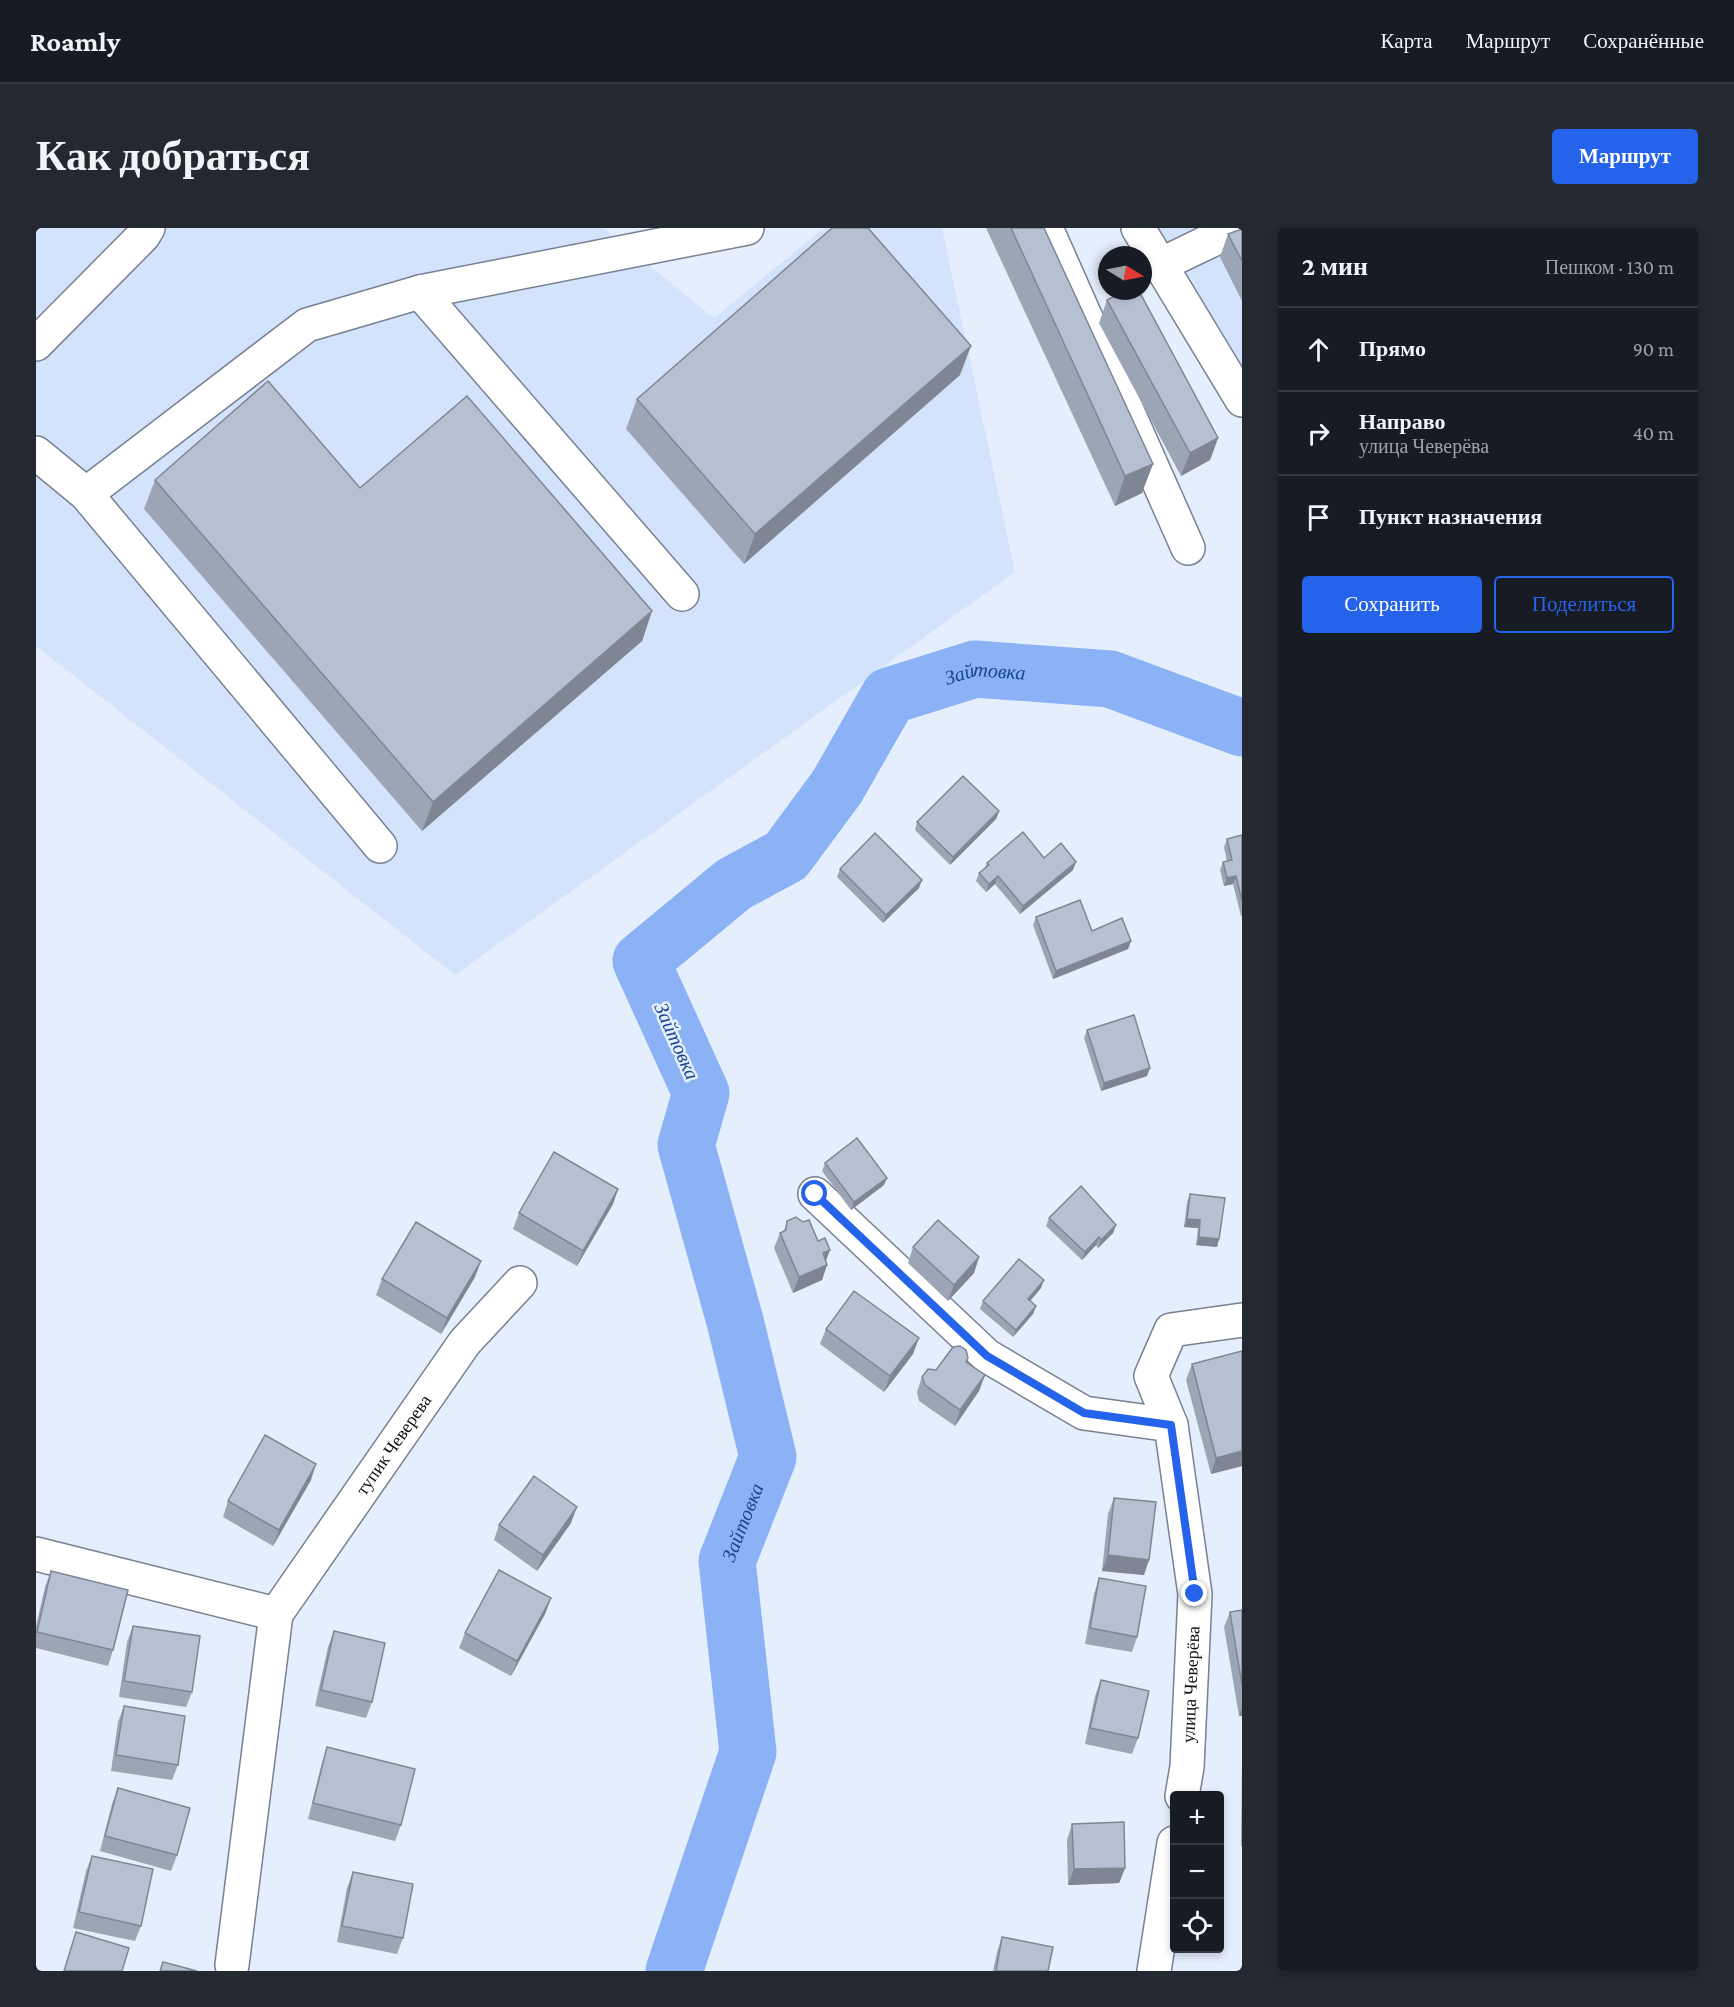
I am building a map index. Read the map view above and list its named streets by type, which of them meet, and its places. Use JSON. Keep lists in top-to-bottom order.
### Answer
{
  "streets": {
    "street": ["тупик Чеверева", "улица Чеверёва"]
  },
  "water": ["Зайтовка"],
  "north": "right",
  "page": {
    "header": "Roamly",
    "nav": ["Карта", "Маршрут", "Сохранённые"],
    "buttons": [
      "Маршрут",
      ["Сохранить", "Поделиться"]
    ],
    "title": "Как добраться",
    "heading": ["2 мин", "Пешком · 130 m"],
    "list": [
      ["Прямо", "90 m"],
      ["Направо", "улица Чеверёва", "40 m"],
      "Пункт назначения"
    ],
    "map_buttons": ["+", "−"]
  }
}
